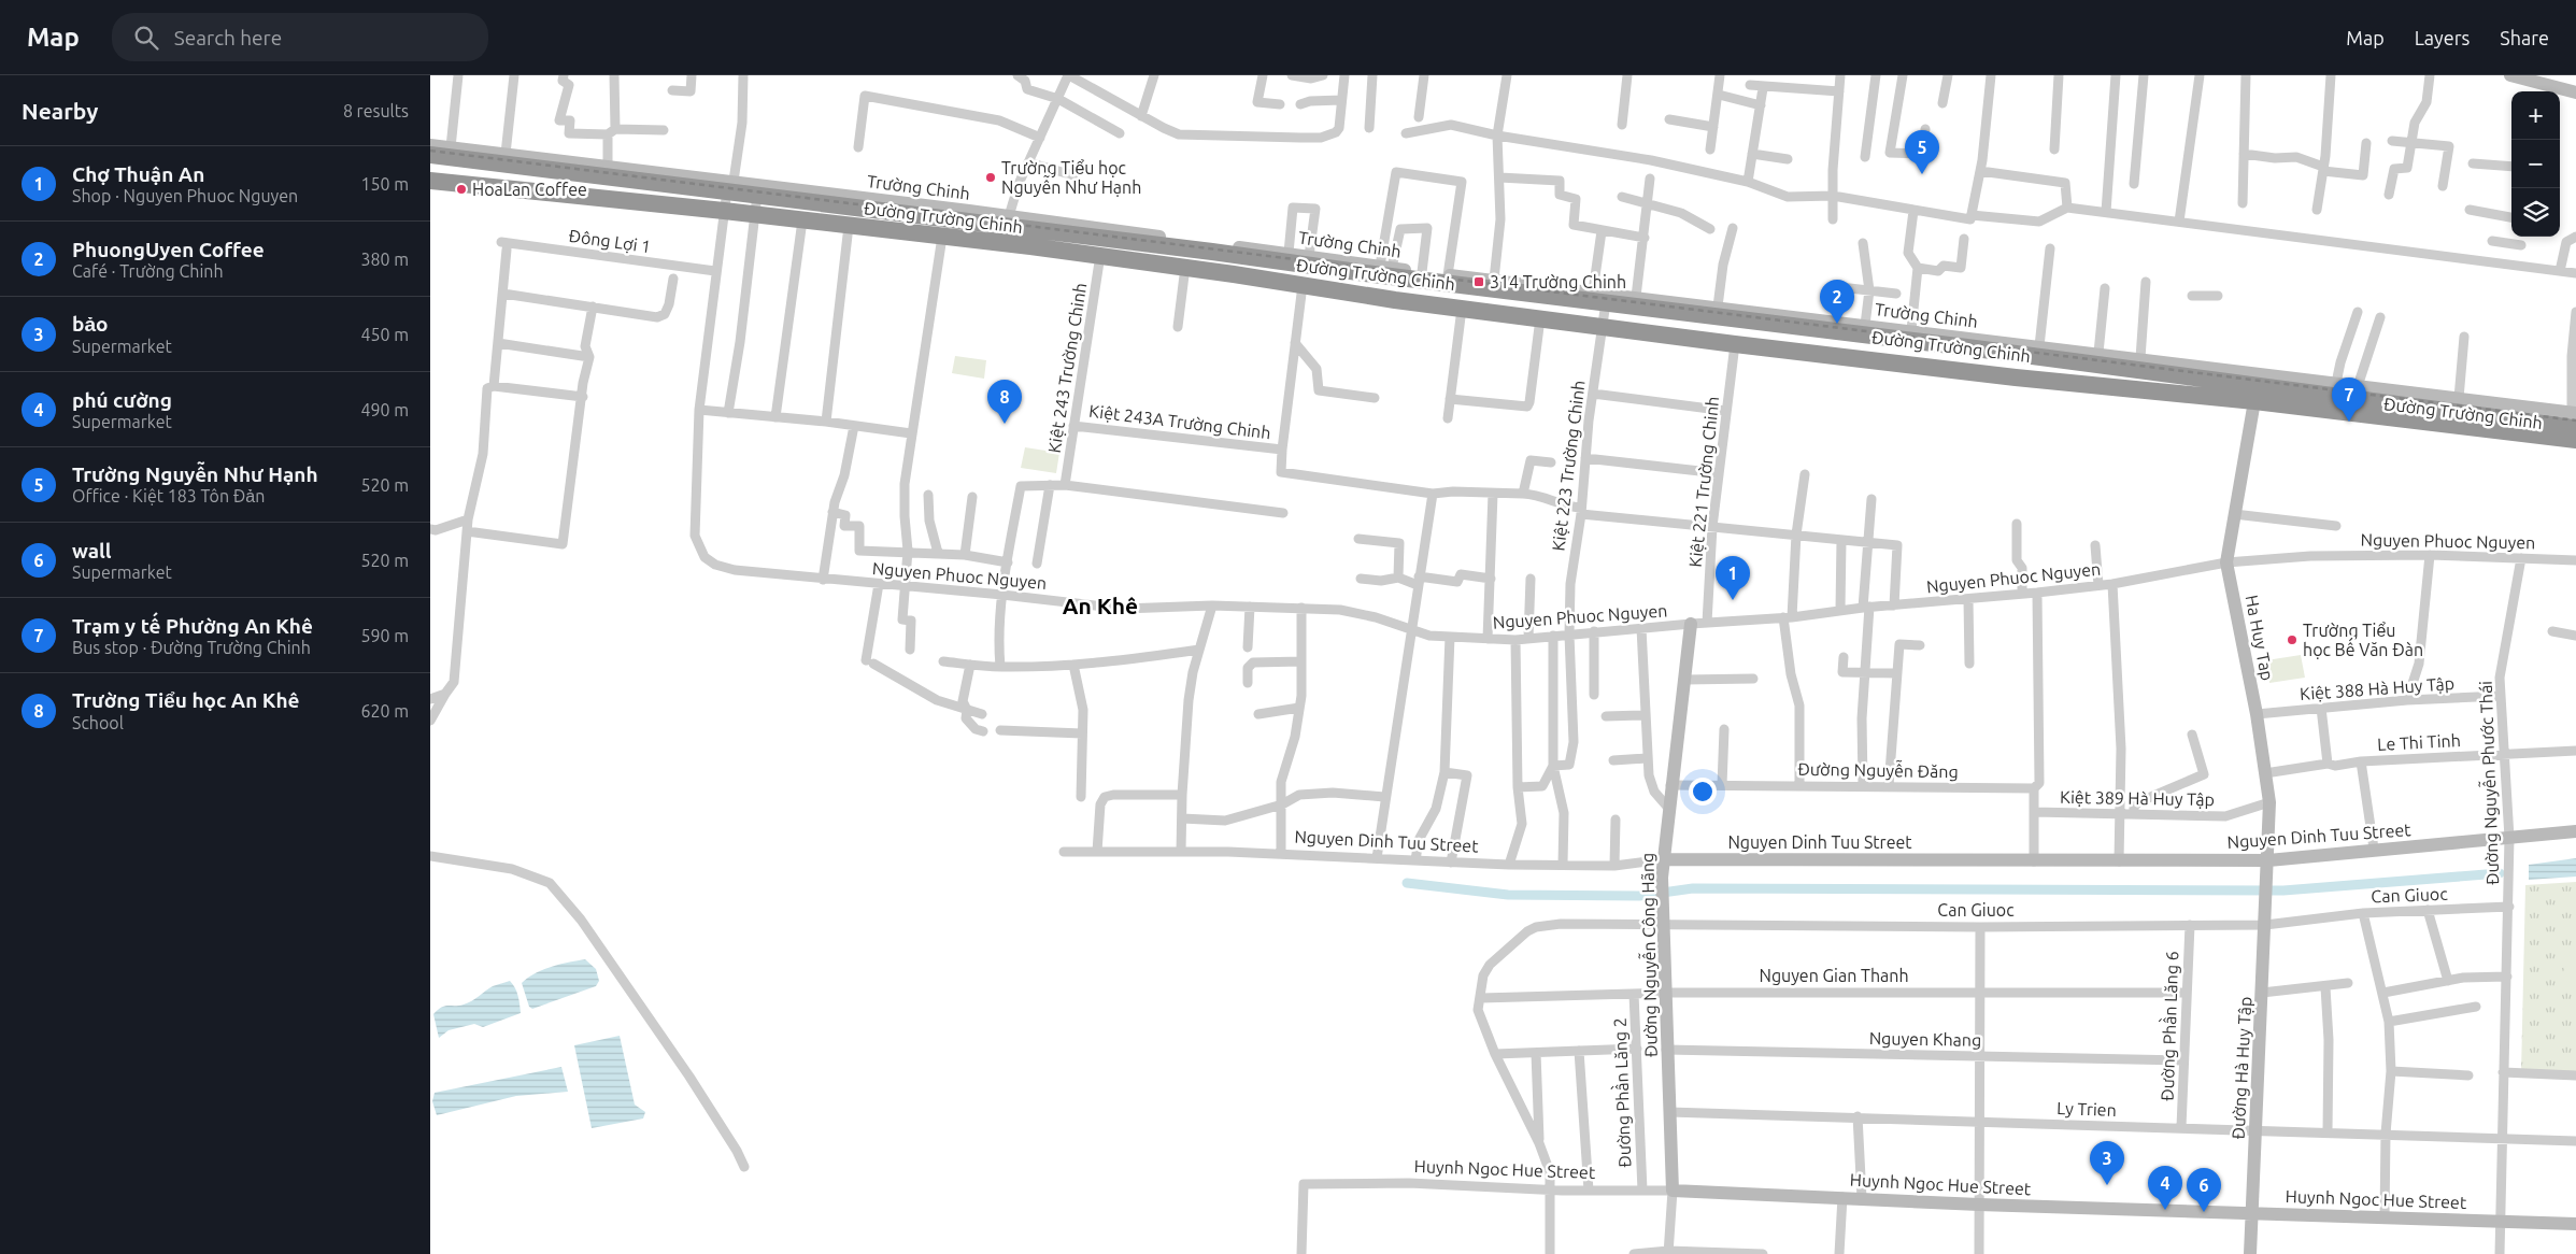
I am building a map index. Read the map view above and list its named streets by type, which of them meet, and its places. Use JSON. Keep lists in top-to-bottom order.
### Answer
{
  "streets": {
    "highway": ["Đường Trường Chinh"],
    "street": [
      "Trường Chinh",
      "Đông Lợi 1",
      "Kiệt 243 Trường Chinh",
      "Kiệt 243A Trường Chinh",
      "Kiệt 223 Trường Chinh",
      "Kiệt 221 Trường Chinh",
      "Nguyen Phuoc Nguyen",
      "Ha Huy Tap",
      "Kiệt 388 Hà Huy Tập",
      "Le Thi Tinh",
      "Đường Nguyễn Đăng",
      "Đường Nguyễn Phước Thái",
      "Kiệt 389 Hà Huy Tập",
      "Nguyen Dinh Tuu Street",
      "Can Giuoc",
      "Đường Nguyễn Công Hãng",
      "Nguyen Gian Thanh",
      "Đường Phần Lăng 6",
      "Nguyen Khang",
      "Đường Hà Huy Tập",
      "Đường Phần Lăng 2",
      "Ly Trien",
      "Huynh Ngoc Hue Street"
    ]
  },
  "crossings": [
    ["Trường Chinh", "Đường Trường Chinh"],
    ["Trường Chinh", "Kiệt 223 Trường Chinh"],
    ["Trường Chinh", "Nguyen Phuoc Nguyen"],
    ["Đường Trường Chinh", "Kiệt 243 Trường Chinh"],
    ["Đường Trường Chinh", "Kiệt 223 Trường Chinh"],
    ["Đường Trường Chinh", "Kiệt 221 Trường Chinh"],
    ["Đường Trường Chinh", "Nguyen Phuoc Nguyen"],
    ["Đường Trường Chinh", "Ha Huy Tap"],
    ["Đông Lợi 1", "Nguyen Phuoc Nguyen"],
    ["Kiệt 243 Trường Chinh", "Kiệt 243A Trường Chinh"],
    ["Kiệt 223 Trường Chinh", "Nguyen Phuoc Nguyen"],
    ["Kiệt 221 Trường Chinh", "Nguyen Phuoc Nguyen"],
    ["Nguyen Phuoc Nguyen", "Ha Huy Tap"],
    ["Nguyen Phuoc Nguyen", "Đường Nguyễn Phước Thái"],
    ["Nguyen Phuoc Nguyen", "Đường Nguyễn Công Hãng"],
    ["Ha Huy Tap", "Kiệt 388 Hà Huy Tập"],
    ["Ha Huy Tap", "Le Thi Tinh"],
    ["Ha Huy Tap", "Kiệt 389 Hà Huy Tập"],
    ["Ha Huy Tap", "Nguyen Dinh Tuu Street"],
    ["Ha Huy Tap", "Đường Hà Huy Tập"],
    ["Kiệt 388 Hà Huy Tập", "Đường Nguyễn Phước Thái"],
    ["Le Thi Tinh", "Đường Nguyễn Phước Thái"],
    ["Le Thi Tinh", "Nguyen Dinh Tuu Street"],
    ["Đường Nguyễn Đăng", "Đường Nguyễn Công Hãng"],
    ["Đường Nguyễn Phước Thái", "Nguyen Dinh Tuu Street"],
    ["Đường Nguyễn Phước Thái", "Can Giuoc"],
    ["Đường Nguyễn Phước Thái", "Ly Trien"],
    ["Đường Nguyễn Phước Thái", "Huynh Ngoc Hue Street"],
    ["Nguyen Dinh Tuu Street", "Đường Nguyễn Công Hãng"],
    ["Can Giuoc", "Đường Nguyễn Công Hãng"],
    ["Can Giuoc", "Nguyen Gian Thanh"],
    ["Can Giuoc", "Đường Phần Lăng 6"],
    ["Can Giuoc", "Đường Hà Huy Tập"],
    ["Đường Nguyễn Công Hãng", "Nguyen Gian Thanh"],
    ["Đường Nguyễn Công Hãng", "Nguyen Khang"],
    ["Đường Nguyễn Công Hãng", "Ly Trien"],
    ["Đường Nguyễn Công Hãng", "Huynh Ngoc Hue Street"],
    ["Nguyen Gian Thanh", "Đường Phần Lăng 6"],
    ["Nguyen Gian Thanh", "Đường Phần Lăng 2"],
    ["Đường Phần Lăng 6", "Nguyen Khang"],
    ["Đường Phần Lăng 6", "Ly Trien"],
    ["Đường Hà Huy Tập", "Ly Trien"],
    ["Đường Hà Huy Tập", "Huynh Ngoc Hue Street"],
    ["Đường Phần Lăng 2", "Huynh Ngoc Hue Street"]
  ],
  "districts": ["An Khê"],
  "places": {
    "other": ["Trường Tiểu học Nguyễn Như Hạnh", "HoaLan Coffee", "Trường Tiểu học Bế Văn Đàn"],
    "transit": ["314 Trường Chinh"]
  },
  "page": {
    "header": "Map",
    "search": "Search here",
    "nav": ["Map", "Layers", "Share"],
    "heading": ["Nearby", "8 results"],
    "map_buttons": ["+", "−"],
    "pins": [
      "5",
      "2",
      "7",
      "8",
      "1",
      "3",
      "4",
      "6"
    ],
    "list": [
      {
        "mark": "1",
        "name": "Chợ Thuận An",
        "note": "Shop · Nguyen Phuoc Nguyen",
        "value": "150 m"
      },
      {
        "mark": "2",
        "name": "PhuongUyen Coffee",
        "note": "Café · Trường Chinh",
        "value": "380 m"
      },
      {
        "mark": "3",
        "name": "bảo",
        "note": "Supermarket",
        "value": "450 m"
      },
      {
        "mark": "4",
        "name": "phú cường",
        "note": "Supermarket",
        "value": "490 m"
      },
      {
        "mark": "5",
        "name": "Trường Nguyễn Như Hạnh",
        "note": "Office · Kiệt 183 Tôn Đản",
        "value": "520 m"
      },
      {
        "mark": "6",
        "name": "wall",
        "note": "Supermarket",
        "value": "520 m"
      },
      {
        "mark": "7",
        "name": "Trạm y tế Phường An Khê",
        "note": "Bus stop · Đường Trường Chinh",
        "value": "590 m"
      },
      {
        "mark": "8",
        "name": "Trường Tiểu học An Khê",
        "note": "School",
        "value": "620 m"
      }
    ]
  }
}
